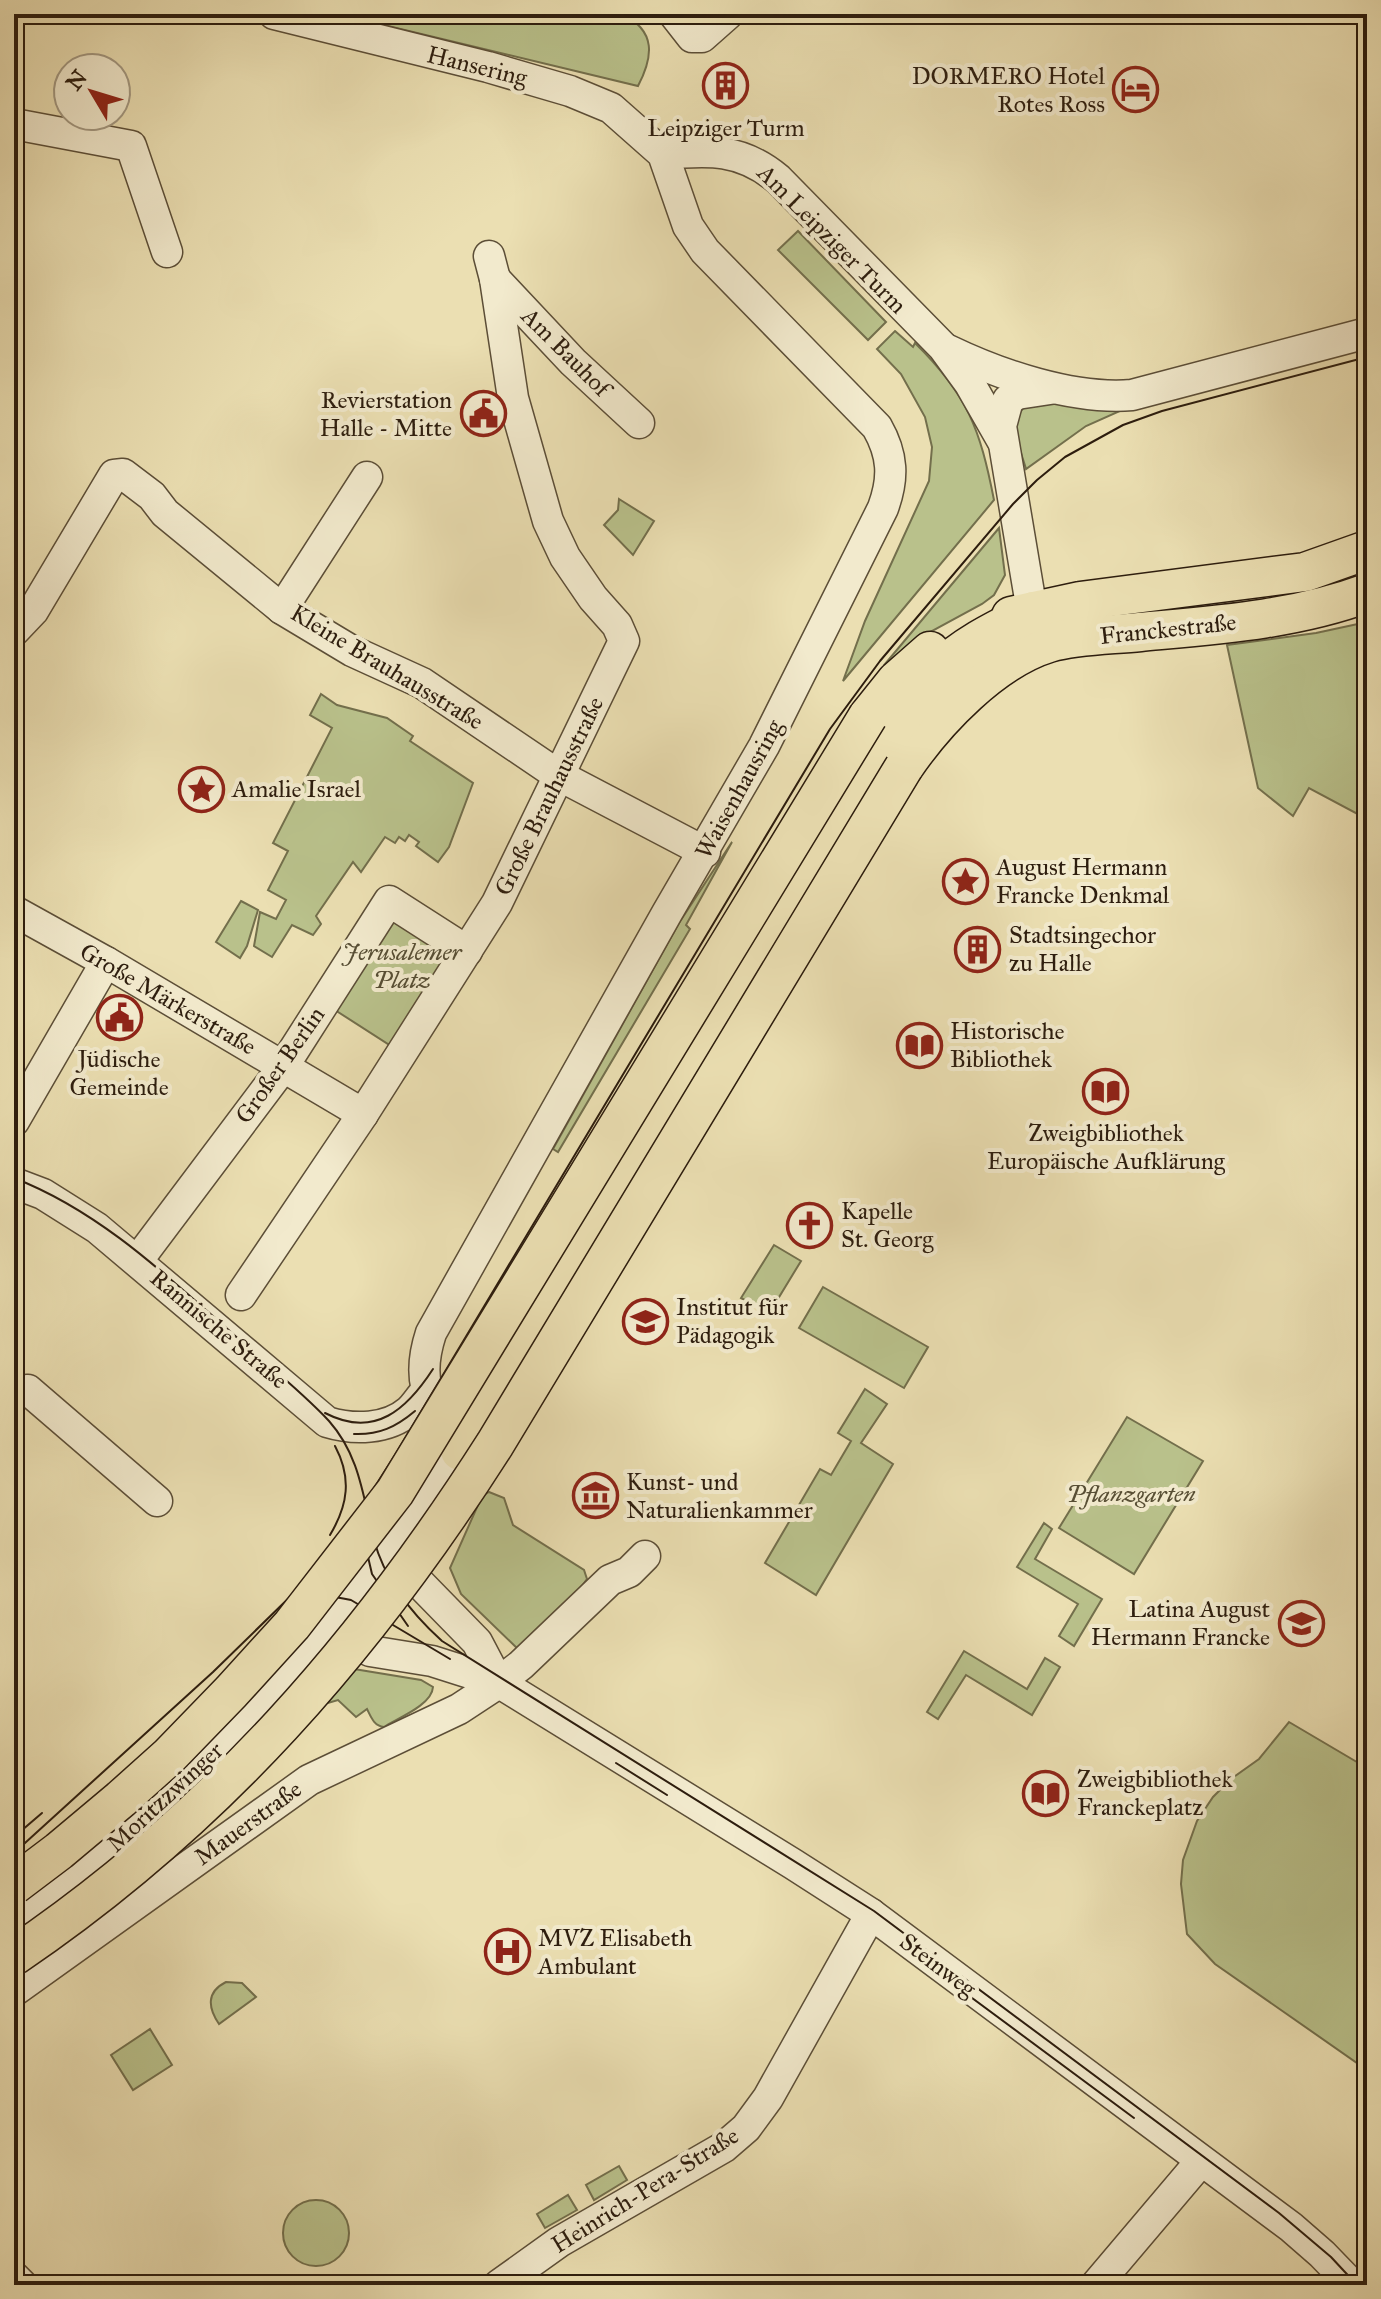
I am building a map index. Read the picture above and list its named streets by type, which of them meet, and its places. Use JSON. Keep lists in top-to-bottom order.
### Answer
{
  "streets": {
    "main road": ["Franckestraße"],
    "street": [
      "Hansering",
      "Am Leipziger Turm",
      "Am Bauhof",
      "Kleine Brauhausstraße",
      "Waisenhausring",
      "Große Brauhausstraße",
      "Große Märkerstraße",
      "Großer Berlin",
      "Rannische Straße",
      "Moritzzwinger",
      "Mauerstraße",
      "Steinweg",
      "Heinrich-Pera-Straße"
    ]
  },
  "crossings": [
    ["Hansering", "Am Leipziger Turm"],
    ["Hansering", "Waisenhausring"],
    ["Am Leipziger Turm", "Waisenhausring"],
    ["Am Bauhof", "Große Brauhausstraße"],
    ["Kleine Brauhausstraße", "Waisenhausring"],
    ["Kleine Brauhausstraße", "Große Brauhausstraße"],
    ["Waisenhausring", "Rannische Straße"],
    ["Waisenhausring", "Moritzzwinger"],
    ["Große Brauhausstraße", "Große Märkerstraße"],
    ["Große Brauhausstraße", "Großer Berlin"],
    ["Große Märkerstraße", "Großer Berlin"],
    ["Großer Berlin", "Rannische Straße"],
    ["Moritzzwinger", "Steinweg"],
    ["Mauerstraße", "Steinweg"],
    ["Steinweg", "Heinrich-Pera-Straße"]
  ],
  "parks": ["Jerusalemer Platz", "Pflanzgarten"],
  "places": {
    "building": ["Leipziger Turm", "Stadtsingechor zu Halle"],
    "hotel": ["DORMERO Hotel Rotes Ross"],
    "public building": ["Revierstation Halle - Mitte", "Jüdische Gemeinde"],
    "place": ["Amalie Israel", "August Hermann Francke Denkmal"],
    "library": ["Historische Bibliothek", "Zweigbibliothek Europäische Aufklärung", "Zweigbibliothek Franckeplatz"],
    "church": ["Kapelle St. Georg"],
    "school or university": ["Institut für Pädagogik", "Latina August Hermann Francke"],
    "museum": ["Kunst- und Naturalienkammer"],
    "hospital": ["MVZ Elisabeth Ambulant"]
  },
  "north": "top left"
}
